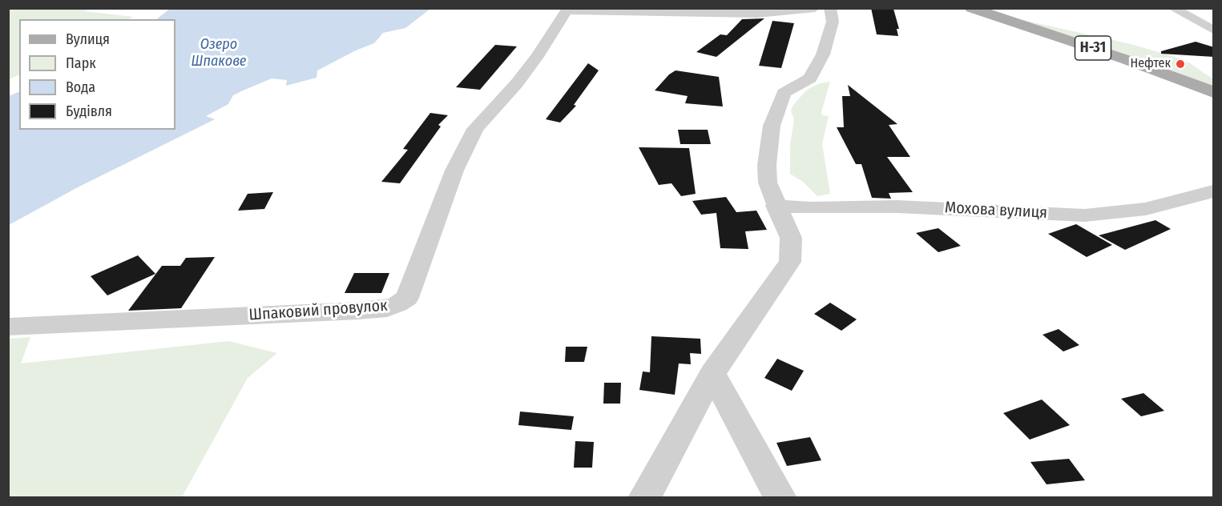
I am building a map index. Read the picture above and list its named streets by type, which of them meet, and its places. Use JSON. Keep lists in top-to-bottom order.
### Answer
{
  "streets": {
    "main road": ["Н-31"],
    "street": ["Мохова вулиця", "Шпаковий провулок"]
  },
  "water": ["Озеро Шпакове"],
  "places": ["Нефтек"],
  "legend": [
    "Вулиця",
    "Парк",
    "Вода",
    "Будівля"
  ]
}
